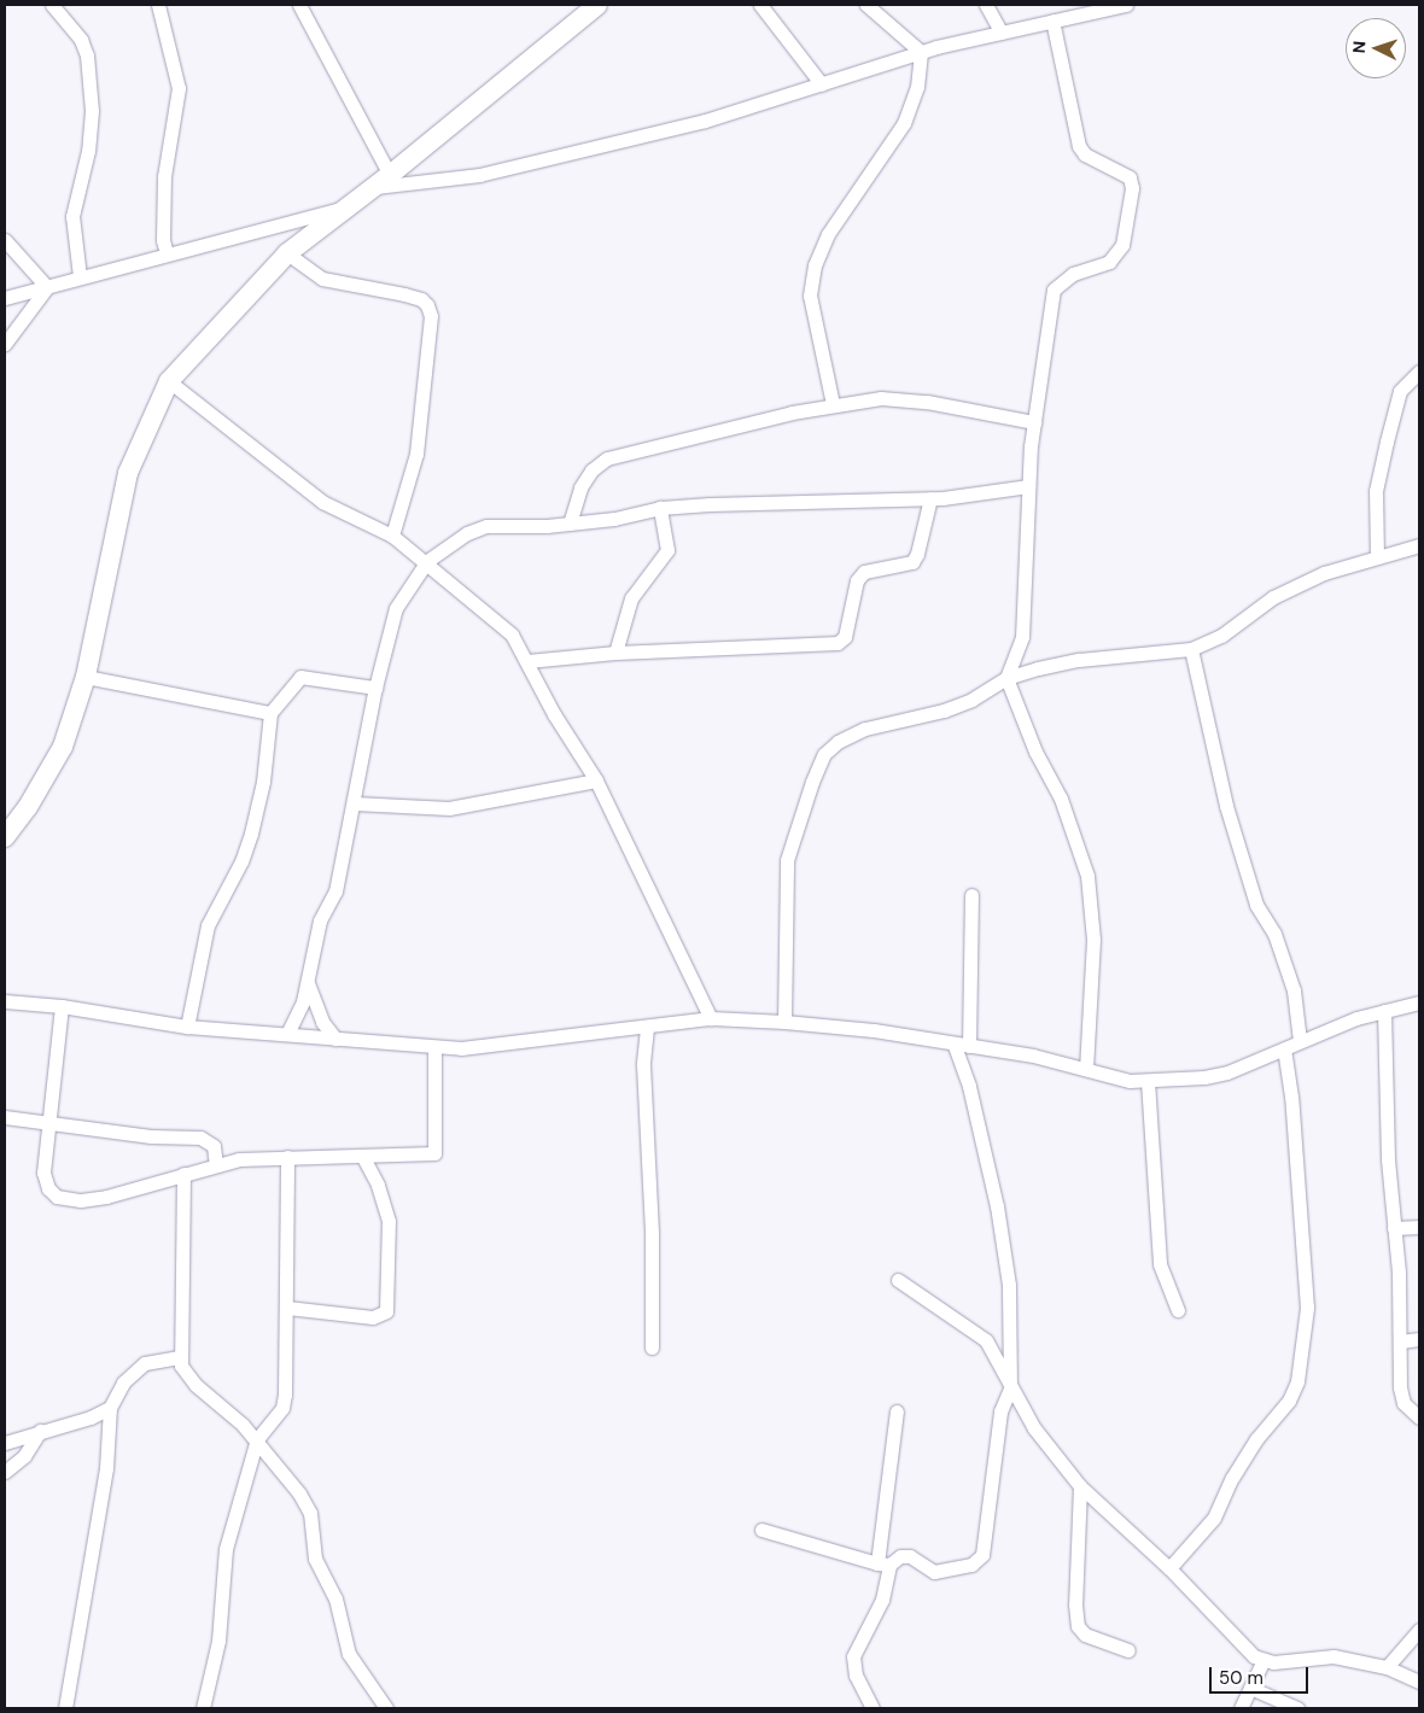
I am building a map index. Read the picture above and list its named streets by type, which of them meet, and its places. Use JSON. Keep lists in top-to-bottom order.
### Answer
{
  "scale_bar": "50 m",
  "north": "left"
}
